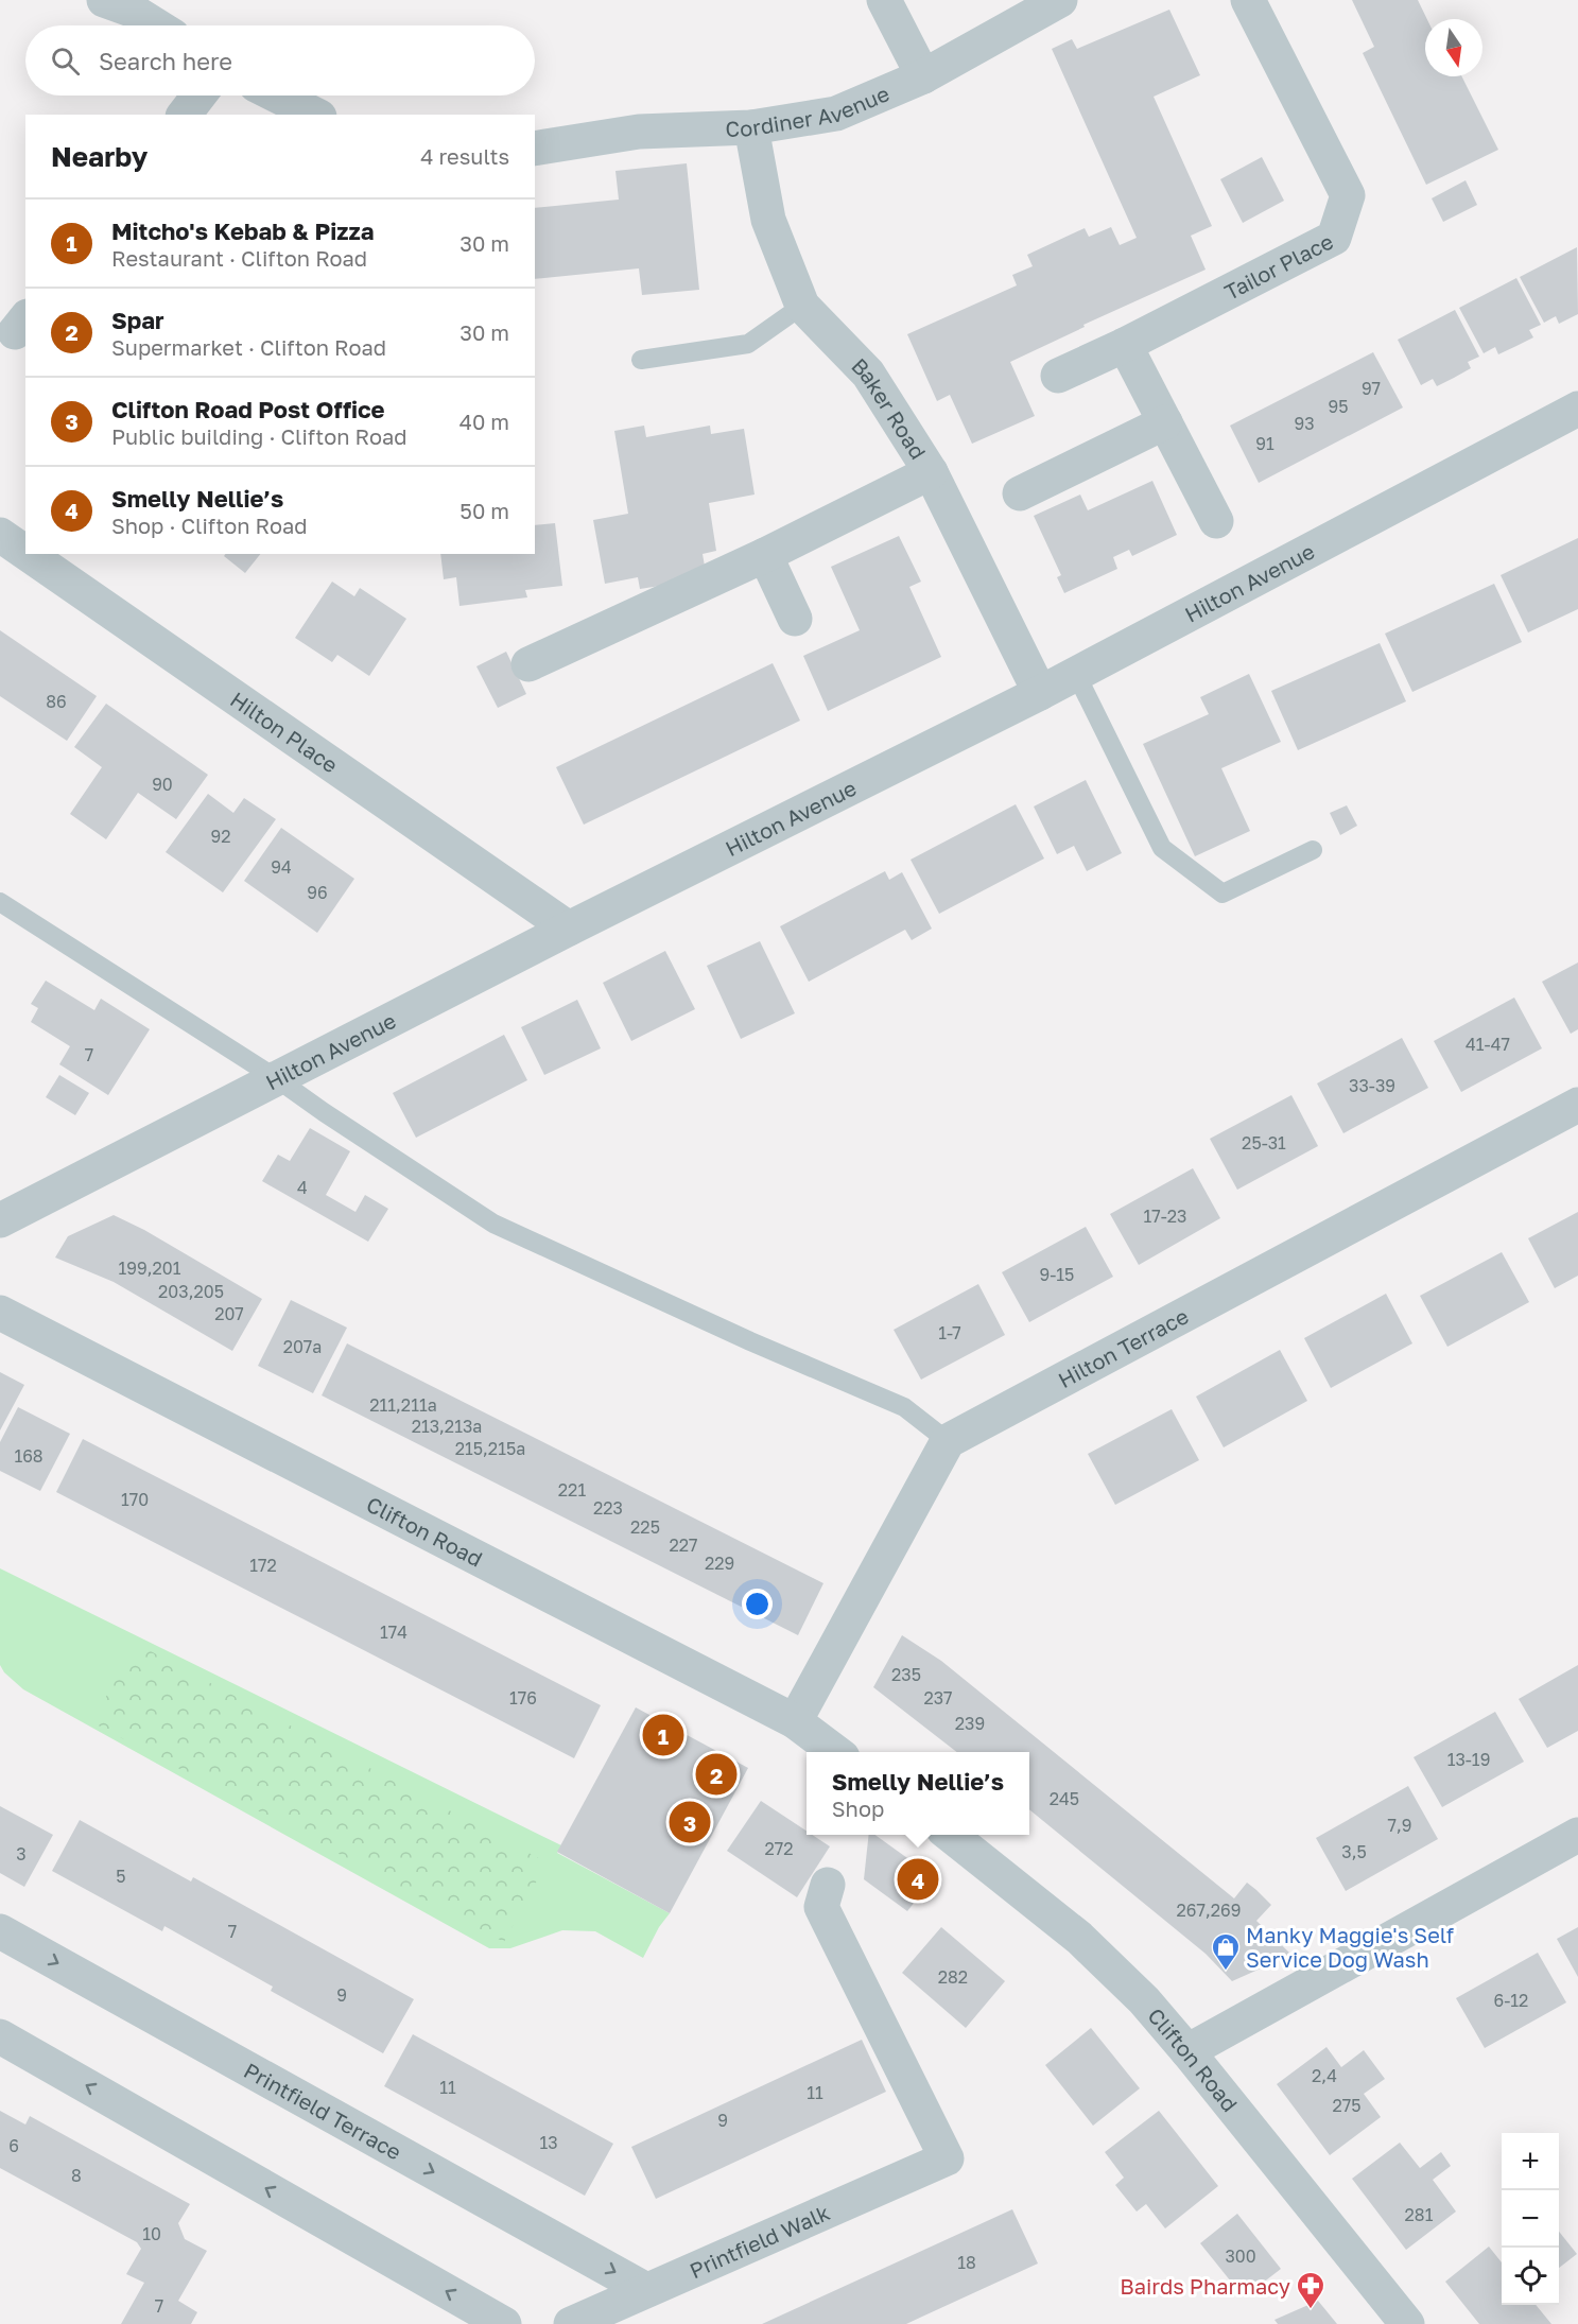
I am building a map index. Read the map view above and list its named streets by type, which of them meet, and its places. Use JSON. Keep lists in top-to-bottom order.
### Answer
{
  "streets": {
    "street": [
      "Cordiner Avenue",
      "Tailor Place",
      "Baker Road",
      "Hilton Avenue",
      "Hilton Place",
      "Hilton Terrace",
      "Clifton Road",
      "Printfield Terrace",
      "Printfield Walk"
    ]
  },
  "crossings": [
    ["Cordiner Avenue", "Baker Road"],
    ["Baker Road", "Hilton Avenue"],
    ["Hilton Avenue", "Hilton Place"],
    ["Printfield Terrace", "Printfield Walk"]
  ],
  "places": {
    "shop": ["Manky Maggie's Self Service Dog Wash"],
    "pharmacy": ["Bairds Pharmacy"]
  },
  "house_numbers": [
    "97",
    "95",
    "93",
    "91",
    "86",
    "90",
    "92",
    "94",
    "96",
    "41-47",
    "7",
    "33-39",
    "25-31",
    "4",
    "17-23",
    "199,201",
    "9-15",
    "203,205",
    "207",
    "1-7",
    "207a",
    "211,211a",
    "213,213a",
    "215,215a",
    "168",
    "221",
    "170",
    "223",
    "225",
    "227",
    "229",
    "172",
    "174",
    "235",
    "176",
    "237",
    "239",
    "13-19",
    "245",
    "7,9",
    "272",
    "3,5",
    "3",
    "5",
    "267,269",
    "7",
    "282",
    "9",
    "6-12",
    "2,4",
    "11",
    "11",
    "275",
    "9",
    "13",
    "6",
    "8",
    "281",
    "10",
    "300",
    "18",
    "7"
  ],
  "north": "bottom",
  "page": {
    "search": "Search here",
    "heading": ["Nearby", "4 results"],
    "list": [
      {
        "mark": "1",
        "name": "Mitcho's Kebab & Pizza",
        "note": "Restaurant · Clifton Road",
        "value": "30 m"
      },
      {
        "mark": "2",
        "name": "Spar",
        "note": "Supermarket · Clifton Road",
        "value": "30 m"
      },
      {
        "mark": "3",
        "name": "Clifton Road Post Office",
        "note": "Public building · Clifton Road",
        "value": "40 m"
      },
      {
        "mark": "4",
        "name": "Smelly Nellie’s",
        "note": "Shop · Clifton Road",
        "value": "50 m"
      }
    ],
    "pins": [
      "1",
      "2",
      "3",
      "4"
    ],
    "popup": ["Smelly Nellie’s", "Shop"],
    "map_buttons": ["+", "−"]
  }
}
